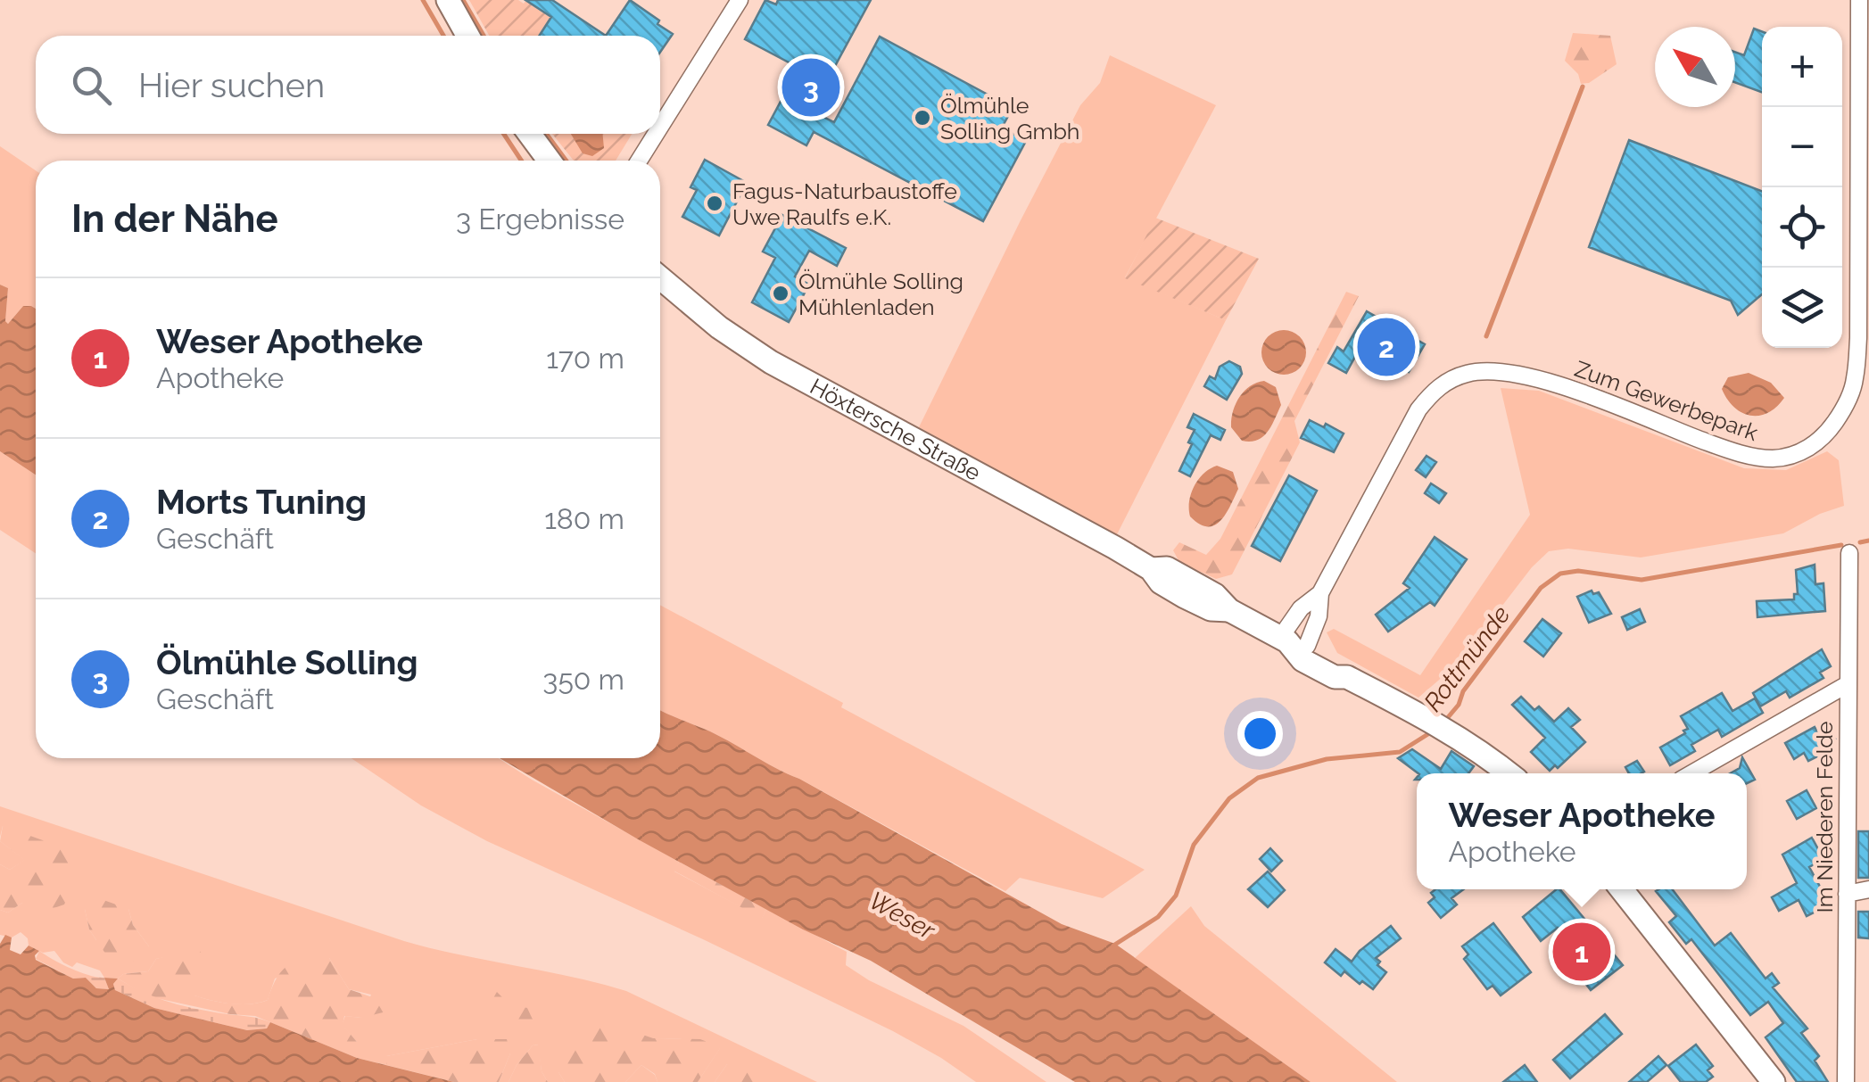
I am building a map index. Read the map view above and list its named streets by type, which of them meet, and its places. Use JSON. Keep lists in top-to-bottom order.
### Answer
{
  "streets": {
    "street": ["Zum Gewerbepark", "Höxtersche Straße", "Im Niederen Felde"]
  },
  "crossings": [
    ["Zum Gewerbepark", "Höxtersche Straße"]
  ],
  "water": ["Rottmünde", "Weser"],
  "places": ["Ölmühle Solling Gmbh", "Fagus-Naturbaustoffe Uwe Raulfs e.K.", "Ölmühle Solling Mühlenladen"],
  "north": "top left",
  "page": {
    "map_buttons": ["+", "−"],
    "search": "Hier suchen",
    "pins": ["3", "2", "1"],
    "heading": ["In der Nähe", "3 Ergebnisse"],
    "list": [
      {
        "mark": "1",
        "name": "Weser Apotheke",
        "note": "Apotheke",
        "value": "170 m"
      },
      {
        "mark": "2",
        "name": "Morts Tuning",
        "note": "Geschäft",
        "value": "180 m"
      },
      {
        "mark": "3",
        "name": "Ölmühle Solling",
        "note": "Geschäft",
        "value": "350 m"
      }
    ],
    "popup": ["Weser Apotheke", "Apotheke"]
  }
}
